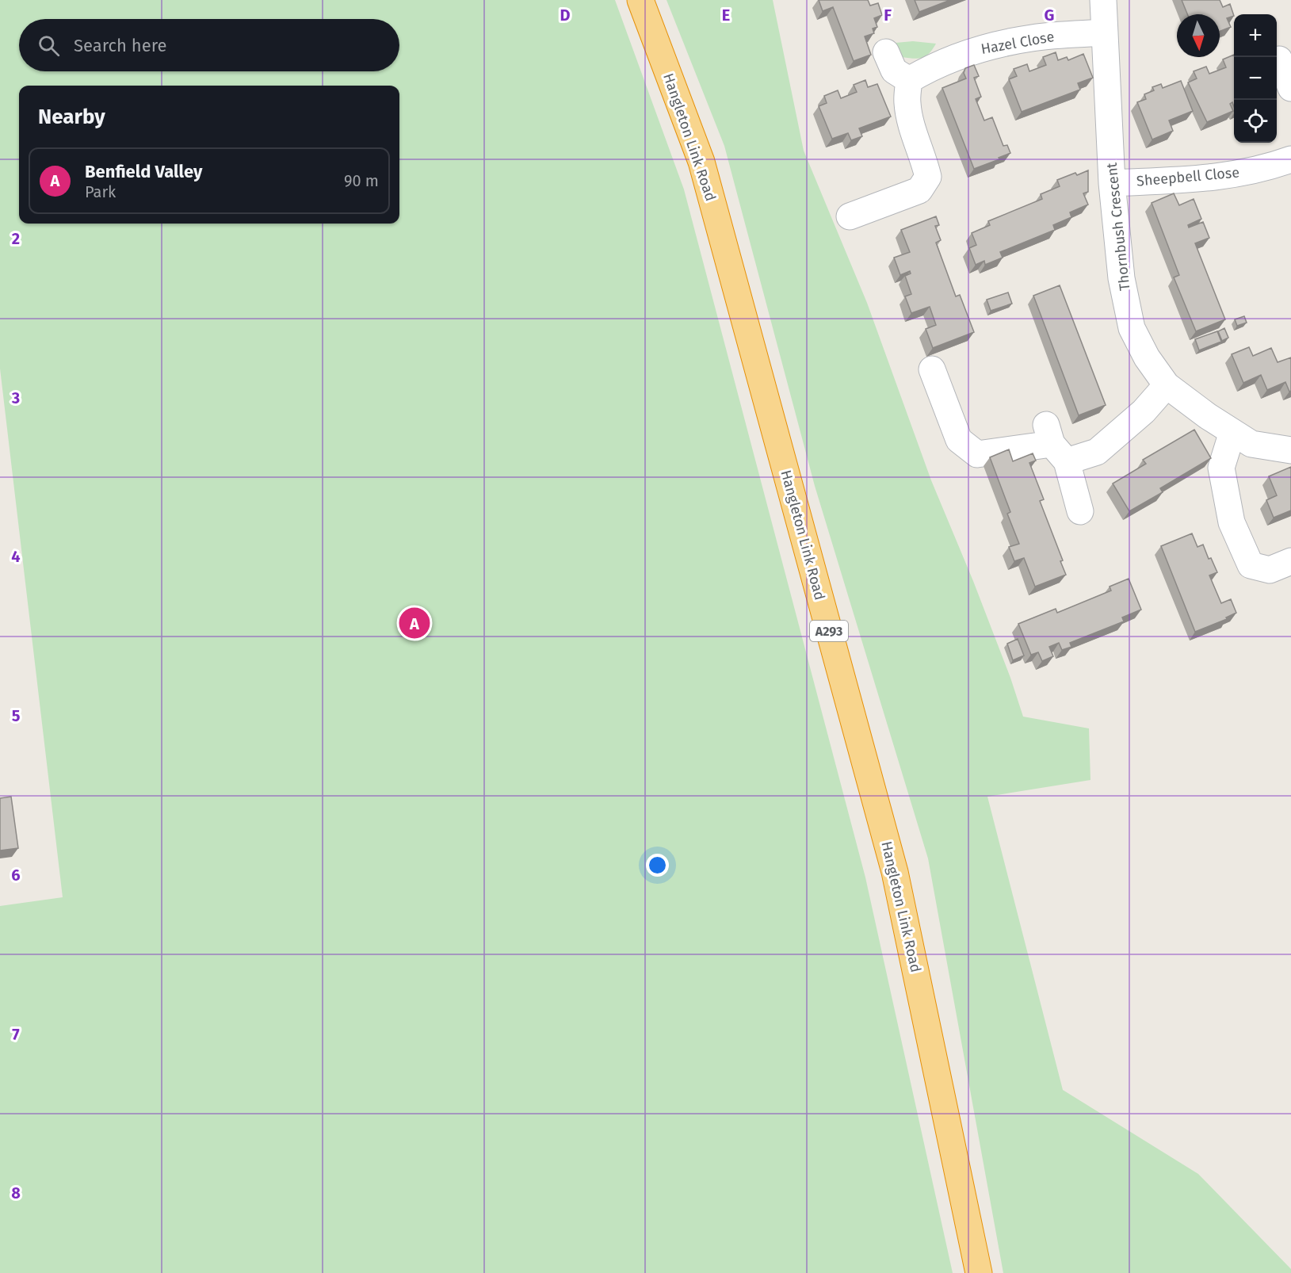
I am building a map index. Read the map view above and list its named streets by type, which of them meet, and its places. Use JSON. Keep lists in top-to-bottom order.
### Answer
{
  "streets": {
    "highway": ["Hangleton Link Road", "A293"],
    "street": ["Hazel Close", "Sheepbell Close", "Thornbush Crescent"]
  },
  "crossings": [
    ["Hazel Close", "Thornbush Crescent"],
    ["Sheepbell Close", "Thornbush Crescent"]
  ],
  "north": "bottom",
  "page": {
    "map_buttons": ["+", "−"],
    "search": "Search here",
    "heading": "Nearby",
    "list": [
      {
        "mark": "A",
        "name": "Benfield Valley",
        "note": "Park",
        "value": "90 m"
      }
    ],
    "pins": "A"
  },
  "grid": {
    "columns": [
      "D",
      "E",
      "F",
      "G"
    ],
    "rows": [
      "2",
      "3",
      "4",
      "5",
      "6",
      "7",
      "8"
    ]
  }
}
